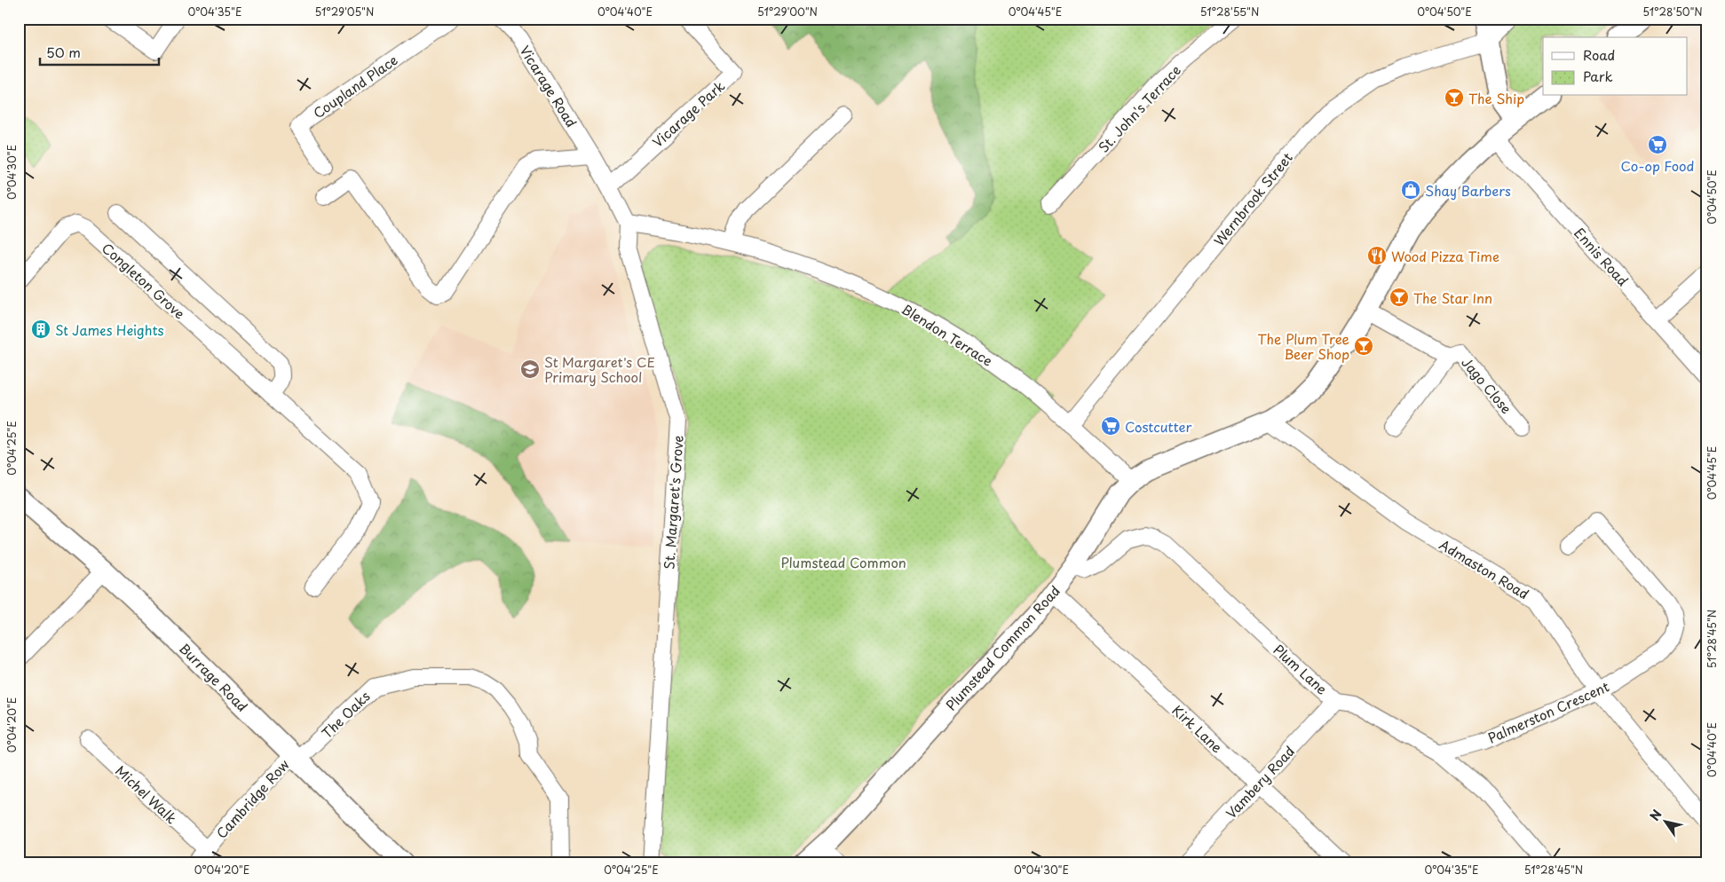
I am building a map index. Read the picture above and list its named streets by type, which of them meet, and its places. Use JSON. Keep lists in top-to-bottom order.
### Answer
{
  "streets": {
    "street": [
      "Coupland Place",
      "Vicarage Road",
      "St. John's Terrace",
      "Vicarage Park",
      "Wernbrook Street",
      "Ennis Road",
      "Congleton Grove",
      "Blendon Terrace",
      "Jago Close",
      "St. Margaret's Grove",
      "Admaston Road",
      "Plumstead Common Road",
      "Plum Lane",
      "Burrage Road",
      "Palmerston Crescent",
      "The Oaks",
      "Kirk Lane",
      "Vambery Road",
      "Michel Walk",
      "Cambridge Row"
    ]
  },
  "crossings": [
    ["Vicarage Road", "St. Margaret's Grove"],
    ["Vicarage Park", "St. Margaret's Grove"],
    ["Wernbrook Street", "Blendon Terrace"],
    ["Ennis Road", "Plumstead Common Road"],
    ["Blendon Terrace", "St. Margaret's Grove"],
    ["Blendon Terrace", "Plumstead Common Road"],
    ["Jago Close", "Plumstead Common Road"],
    ["Admaston Road", "Plumstead Common Road"],
    ["Admaston Road", "Palmerston Crescent"],
    ["Plumstead Common Road", "Plum Lane"],
    ["Plumstead Common Road", "Kirk Lane"],
    ["Plum Lane", "Palmerston Crescent"],
    ["Plum Lane", "Vambery Road"],
    ["Burrage Road", "The Oaks"],
    ["Burrage Road", "Cambridge Row"],
    ["The Oaks", "Cambridge Row"],
    ["Kirk Lane", "Vambery Road"],
    ["Michel Walk", "Cambridge Row"]
  ],
  "parks": ["Plumstead Common"],
  "places": {
    "bar": ["The Ship", "The Star Inn", "The Plum Tree Beer Shop"],
    "supermarket": ["Co-op Food", "Costcutter"],
    "shop": ["Shay Barbers"],
    "restaurant": ["Wood Pizza Time"],
    "building": ["St James Heights"],
    "school or university": ["St Margaret's CE Primary School"]
  },
  "legend": ["Road", "Park"],
  "scale_bar": "50 m",
  "north": "top left",
  "coordinates": [
    "0°04'35\"E",
    "51°29'05\"N",
    "0°04'40\"E",
    "51°29'00\"N",
    "0°04'45\"E",
    "51°28'55\"N",
    "0°04'50\"E",
    "51°28'50\"N",
    "0°04'30\"E",
    "0°04'25\"E",
    "51°28'45\"N",
    "0°04'20\"E"
  ]
}
